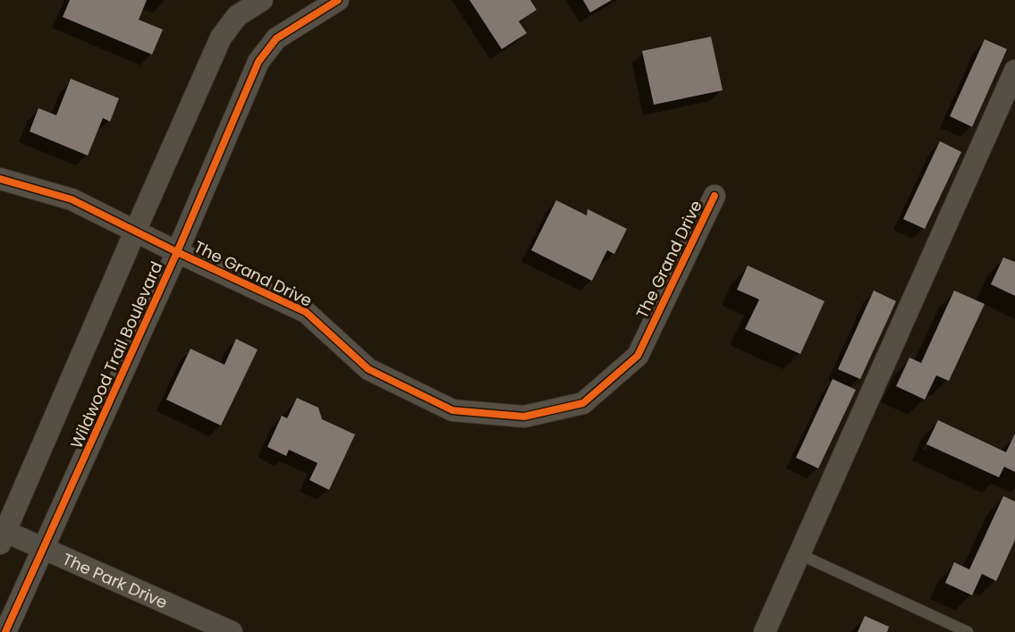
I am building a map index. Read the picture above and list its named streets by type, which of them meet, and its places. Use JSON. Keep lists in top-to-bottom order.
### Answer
{
  "streets": {
    "street": ["The Grand Drive", "Wildwood Trail Boulevard", "The Park Drive"]
  },
  "crossings": [
    ["The Grand Drive", "Wildwood Trail Boulevard"],
    ["Wildwood Trail Boulevard", "The Park Drive"]
  ]
}
